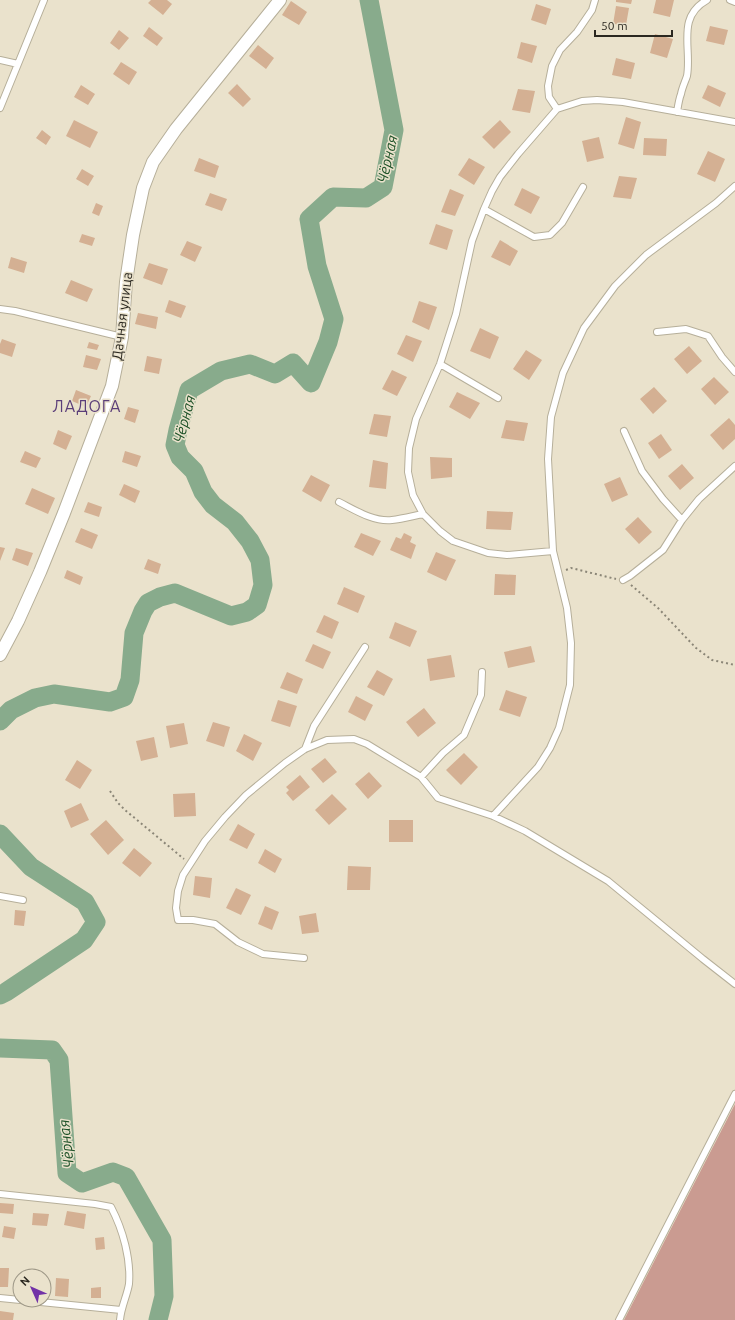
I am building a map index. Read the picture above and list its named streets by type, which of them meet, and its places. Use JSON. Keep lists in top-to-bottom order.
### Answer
{
  "streets": {
    "street": ["Дачная улица"]
  },
  "districts": ["ЛАДОГА"],
  "water": ["Чёрная"],
  "scale_bar": "50 m",
  "north": "top left"
}
